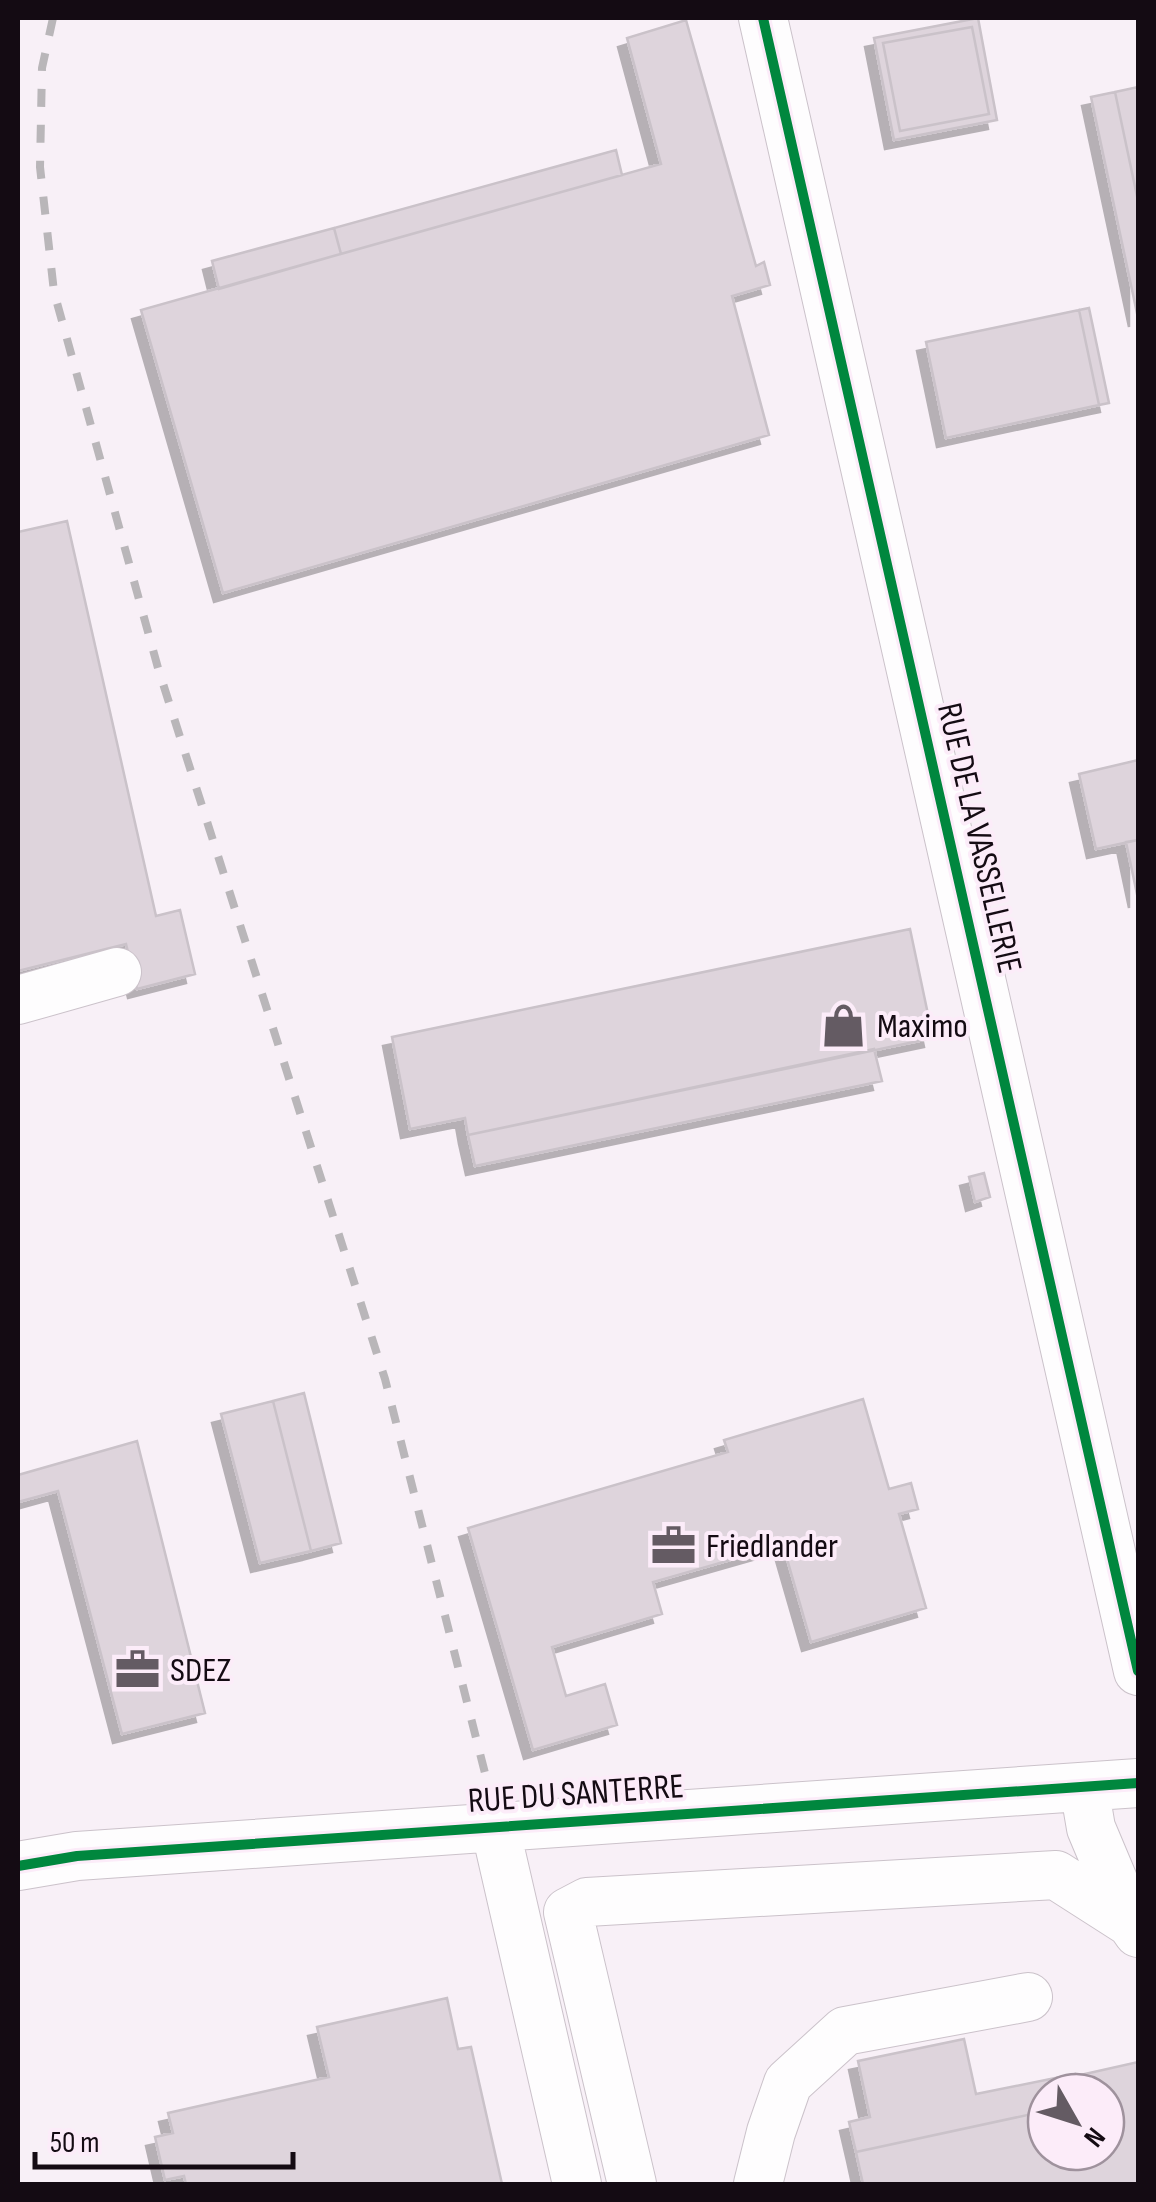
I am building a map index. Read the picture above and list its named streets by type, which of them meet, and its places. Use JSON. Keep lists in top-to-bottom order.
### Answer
{
  "streets": {
    "street": ["RUE DE LA VASSELLERIE", "RUE DU SANTERRE"]
  },
  "places": {
    "shop": ["Maximo"],
    "office": ["Friedlander", "SDEZ"]
  },
  "scale_bar": "50 m",
  "north": "bottom right"
}
